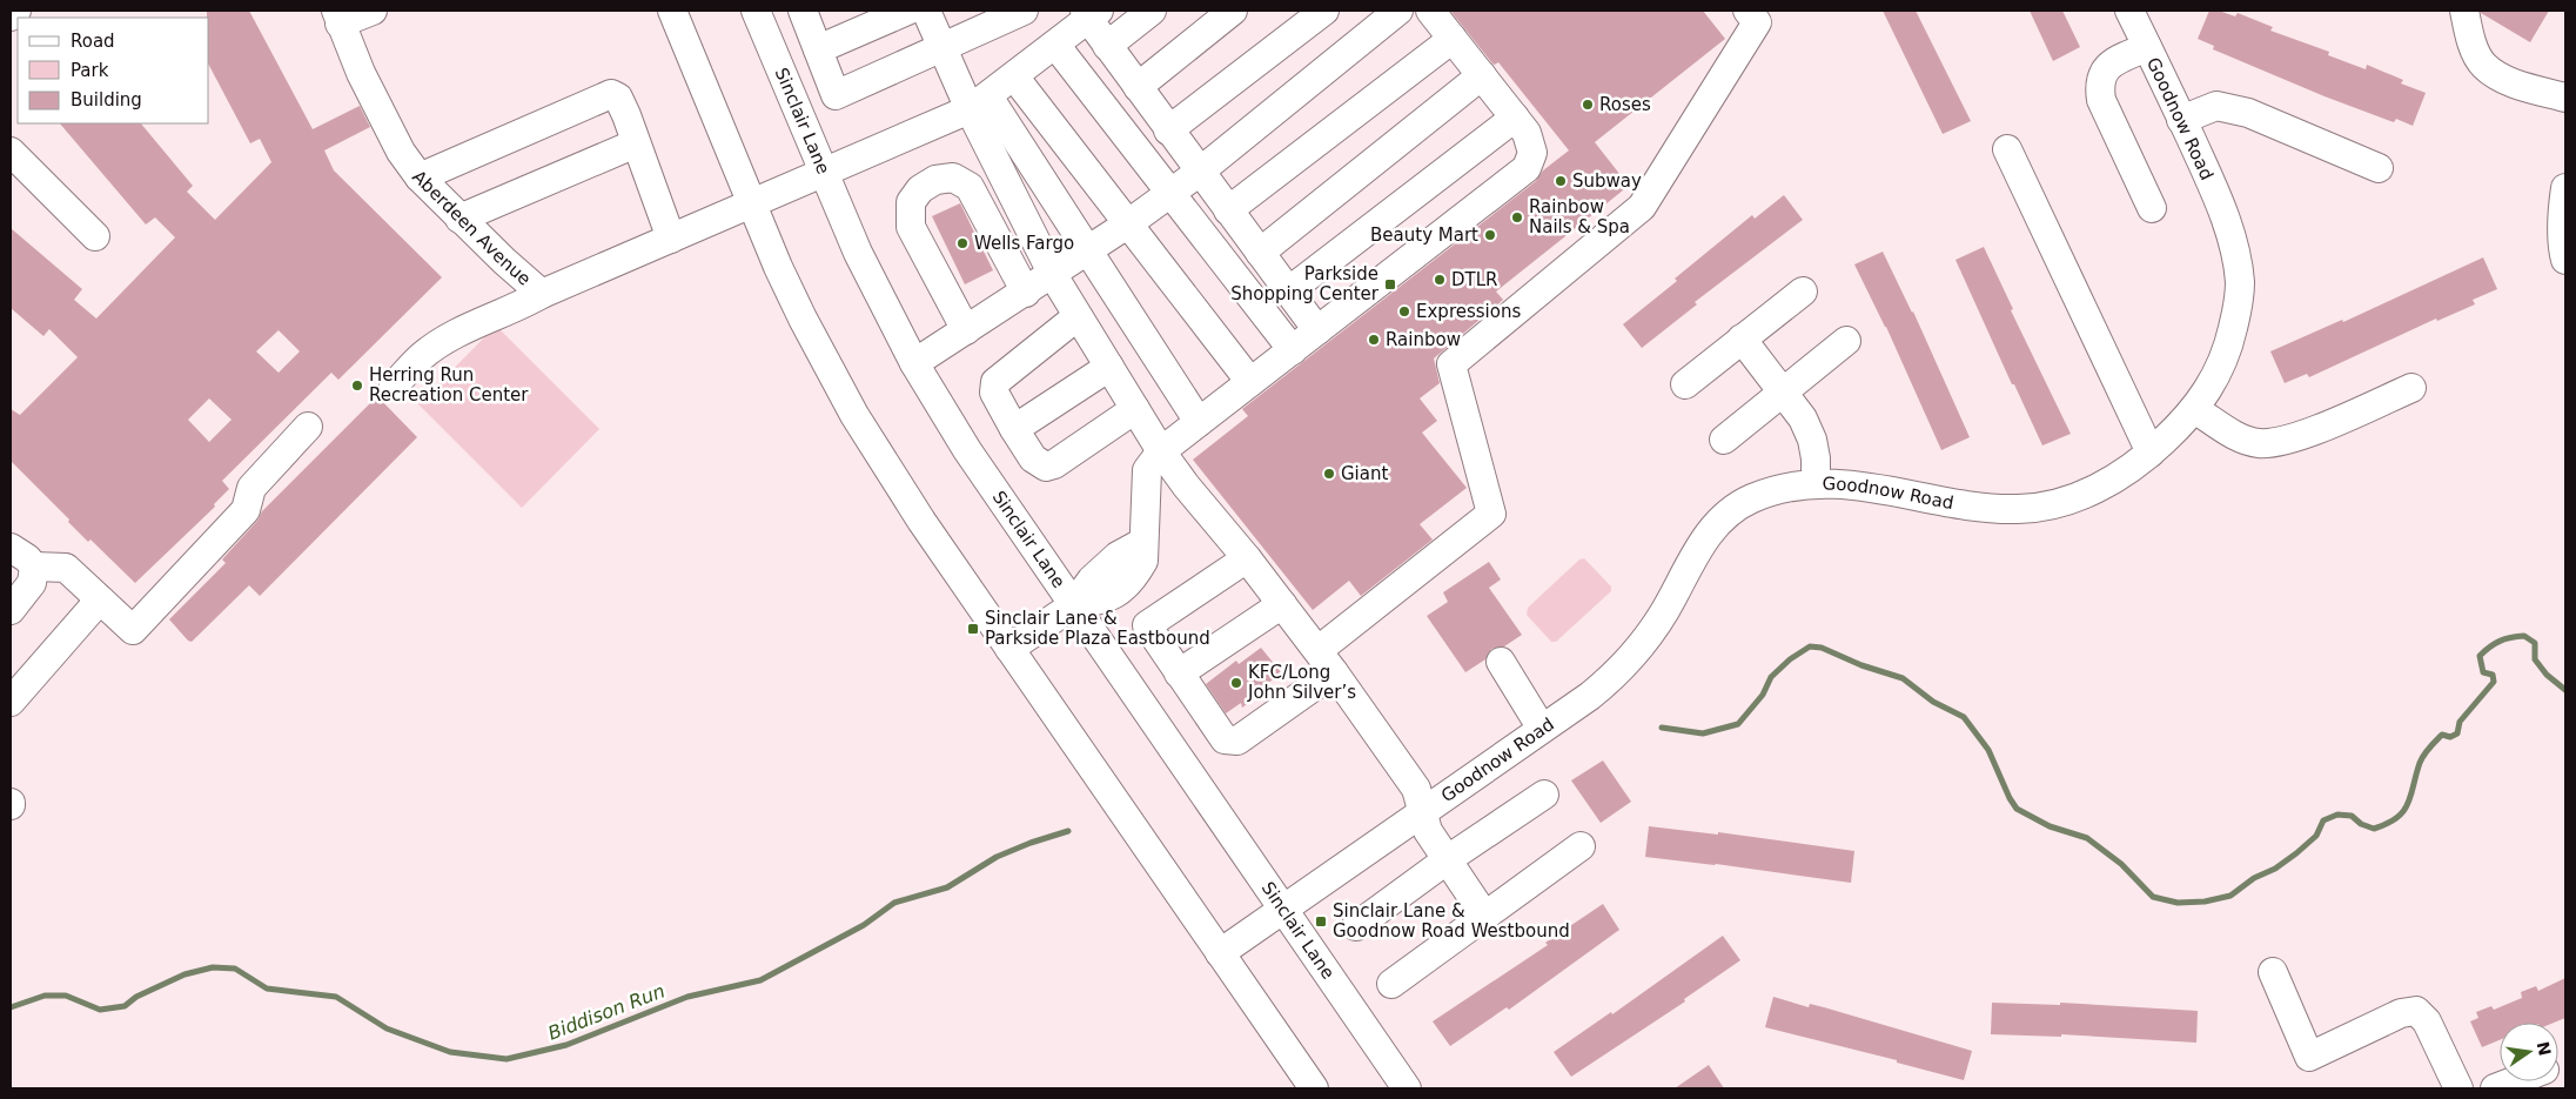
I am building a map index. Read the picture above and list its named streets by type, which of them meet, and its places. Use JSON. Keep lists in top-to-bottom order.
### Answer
{
  "streets": {
    "street": ["Goodnow Road", "Sinclair Lane", "Aberdeen Avenue"]
  },
  "crossings": [
    ["Goodnow Road", "Sinclair Lane"],
    ["Sinclair Lane", "Aberdeen Avenue"]
  ],
  "water": ["Biddison Run"],
  "places": {
    "other": [
      "Roses",
      "Subway",
      "Rainbow Nails & Spa",
      "Beauty Mart",
      "Wells Fargo",
      "DTLR",
      "Expressions",
      "Rainbow",
      "Herring Run Recreation Center",
      "Giant",
      "KFC/Long John Silver’s"
    ],
    "transit": ["Parkside Shopping Center", "Sinclair Lane & Parkside Plaza Eastbound", "Sinclair Lane & Goodnow Road Westbound"]
  },
  "legend": ["Road", "Park", "Building"],
  "north": "right"
}
